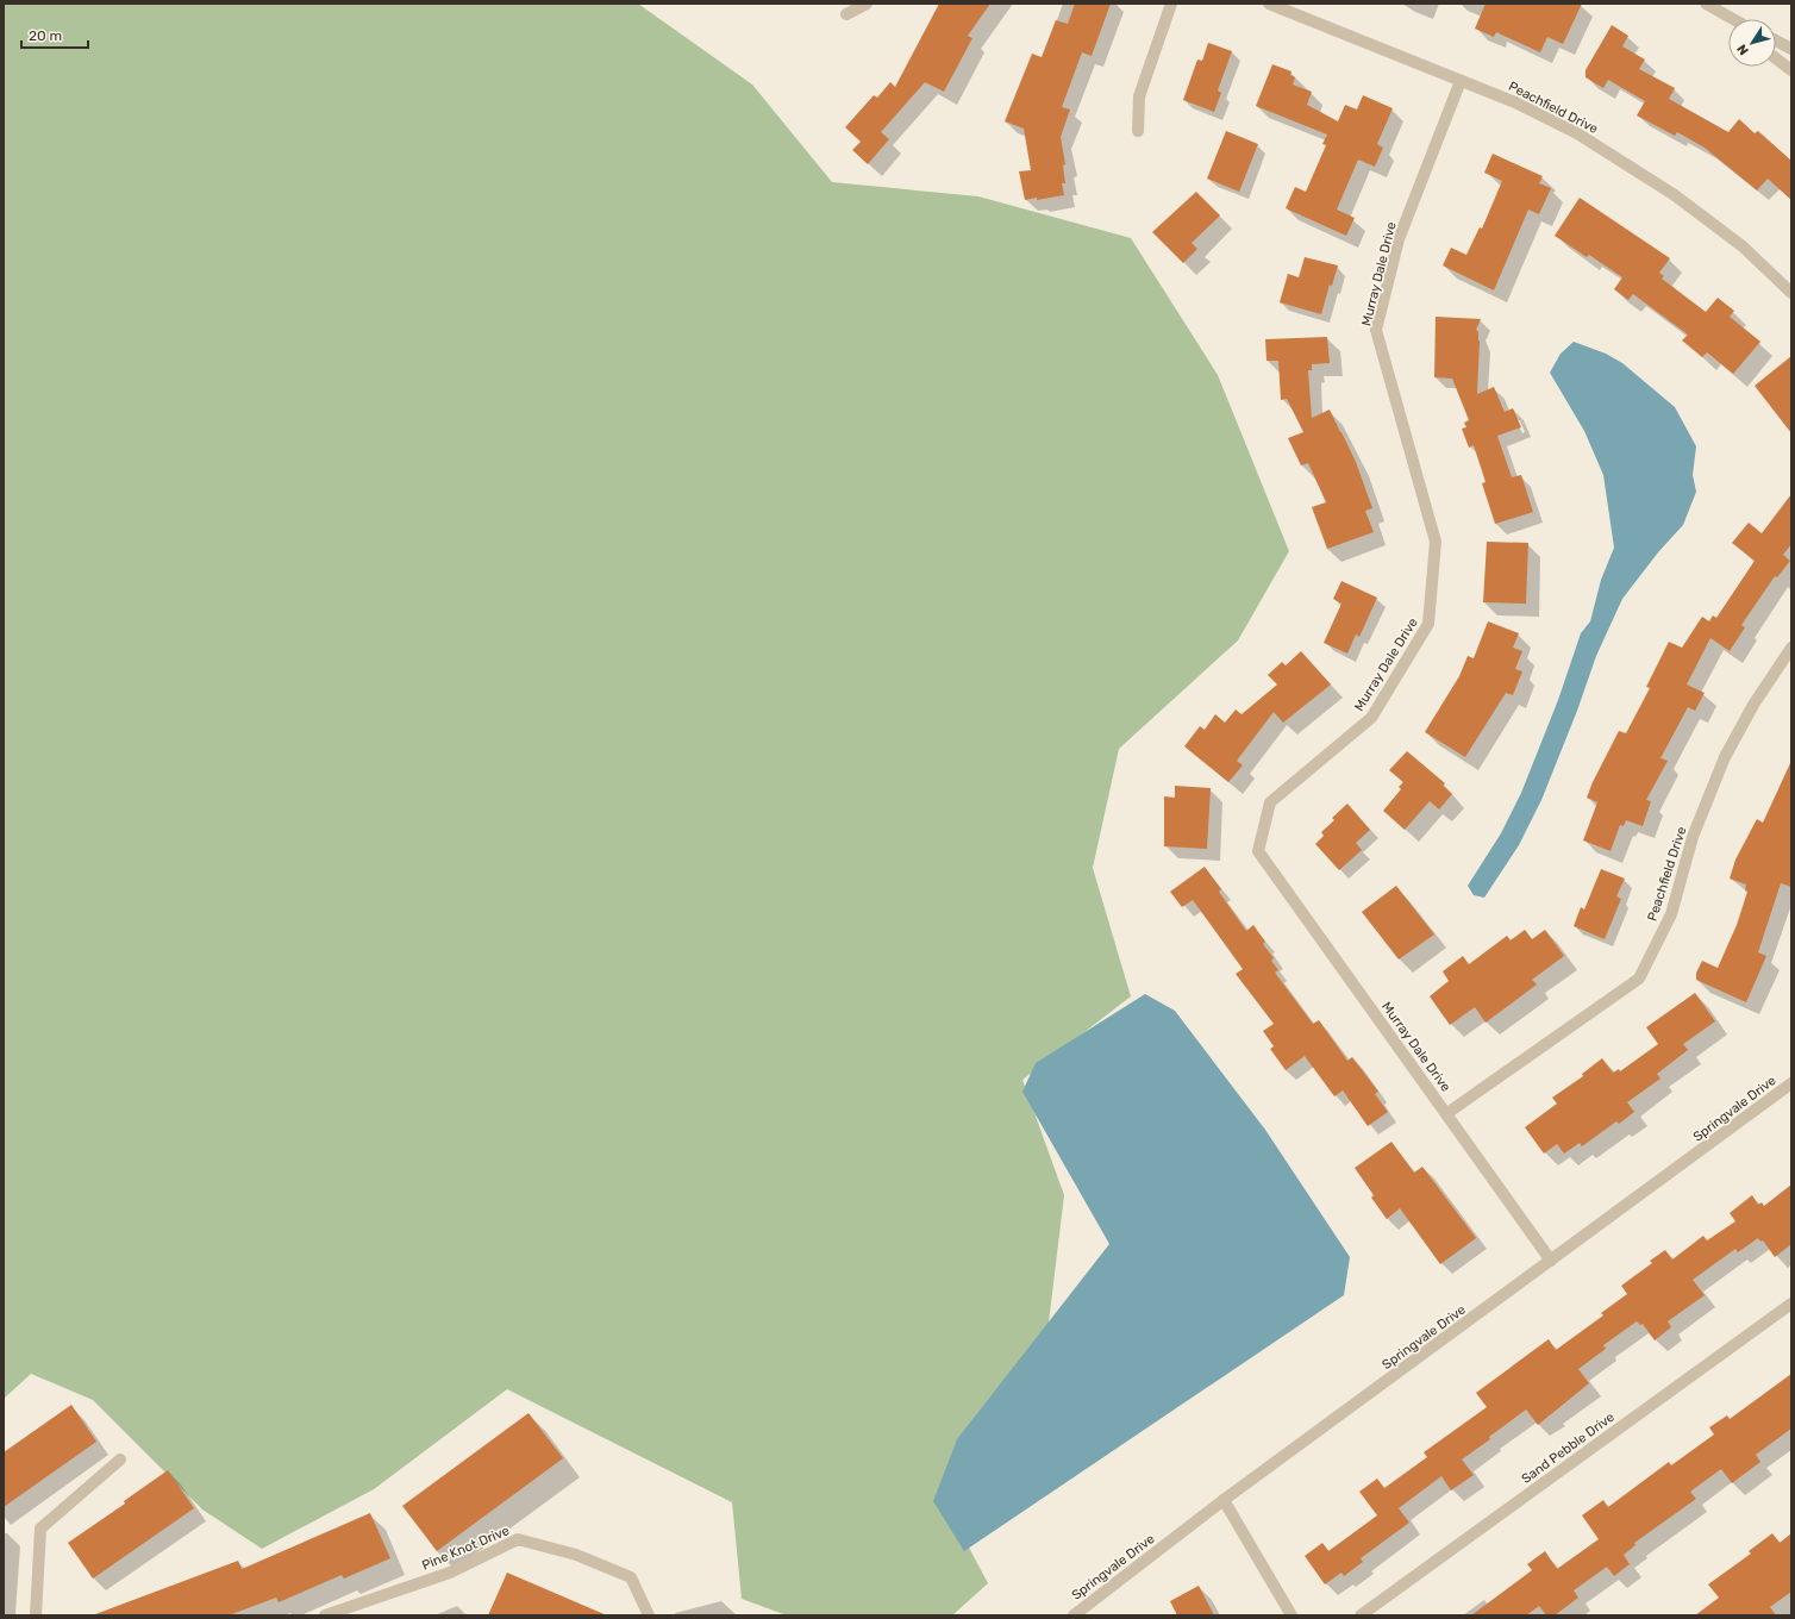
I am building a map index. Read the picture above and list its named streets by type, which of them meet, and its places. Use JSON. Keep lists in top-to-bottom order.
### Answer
{
  "streets": {
    "street": [
      "Peachfield Drive",
      "Murray Dale Drive",
      "Springvale Drive",
      "Sand Pebble Drive",
      "Pine Knot Drive"
    ]
  },
  "crossings": [
    ["Peachfield Drive", "Murray Dale Drive"],
    ["Murray Dale Drive", "Springvale Drive"]
  ],
  "scale_bar": "20 m",
  "north": "bottom left"
}
